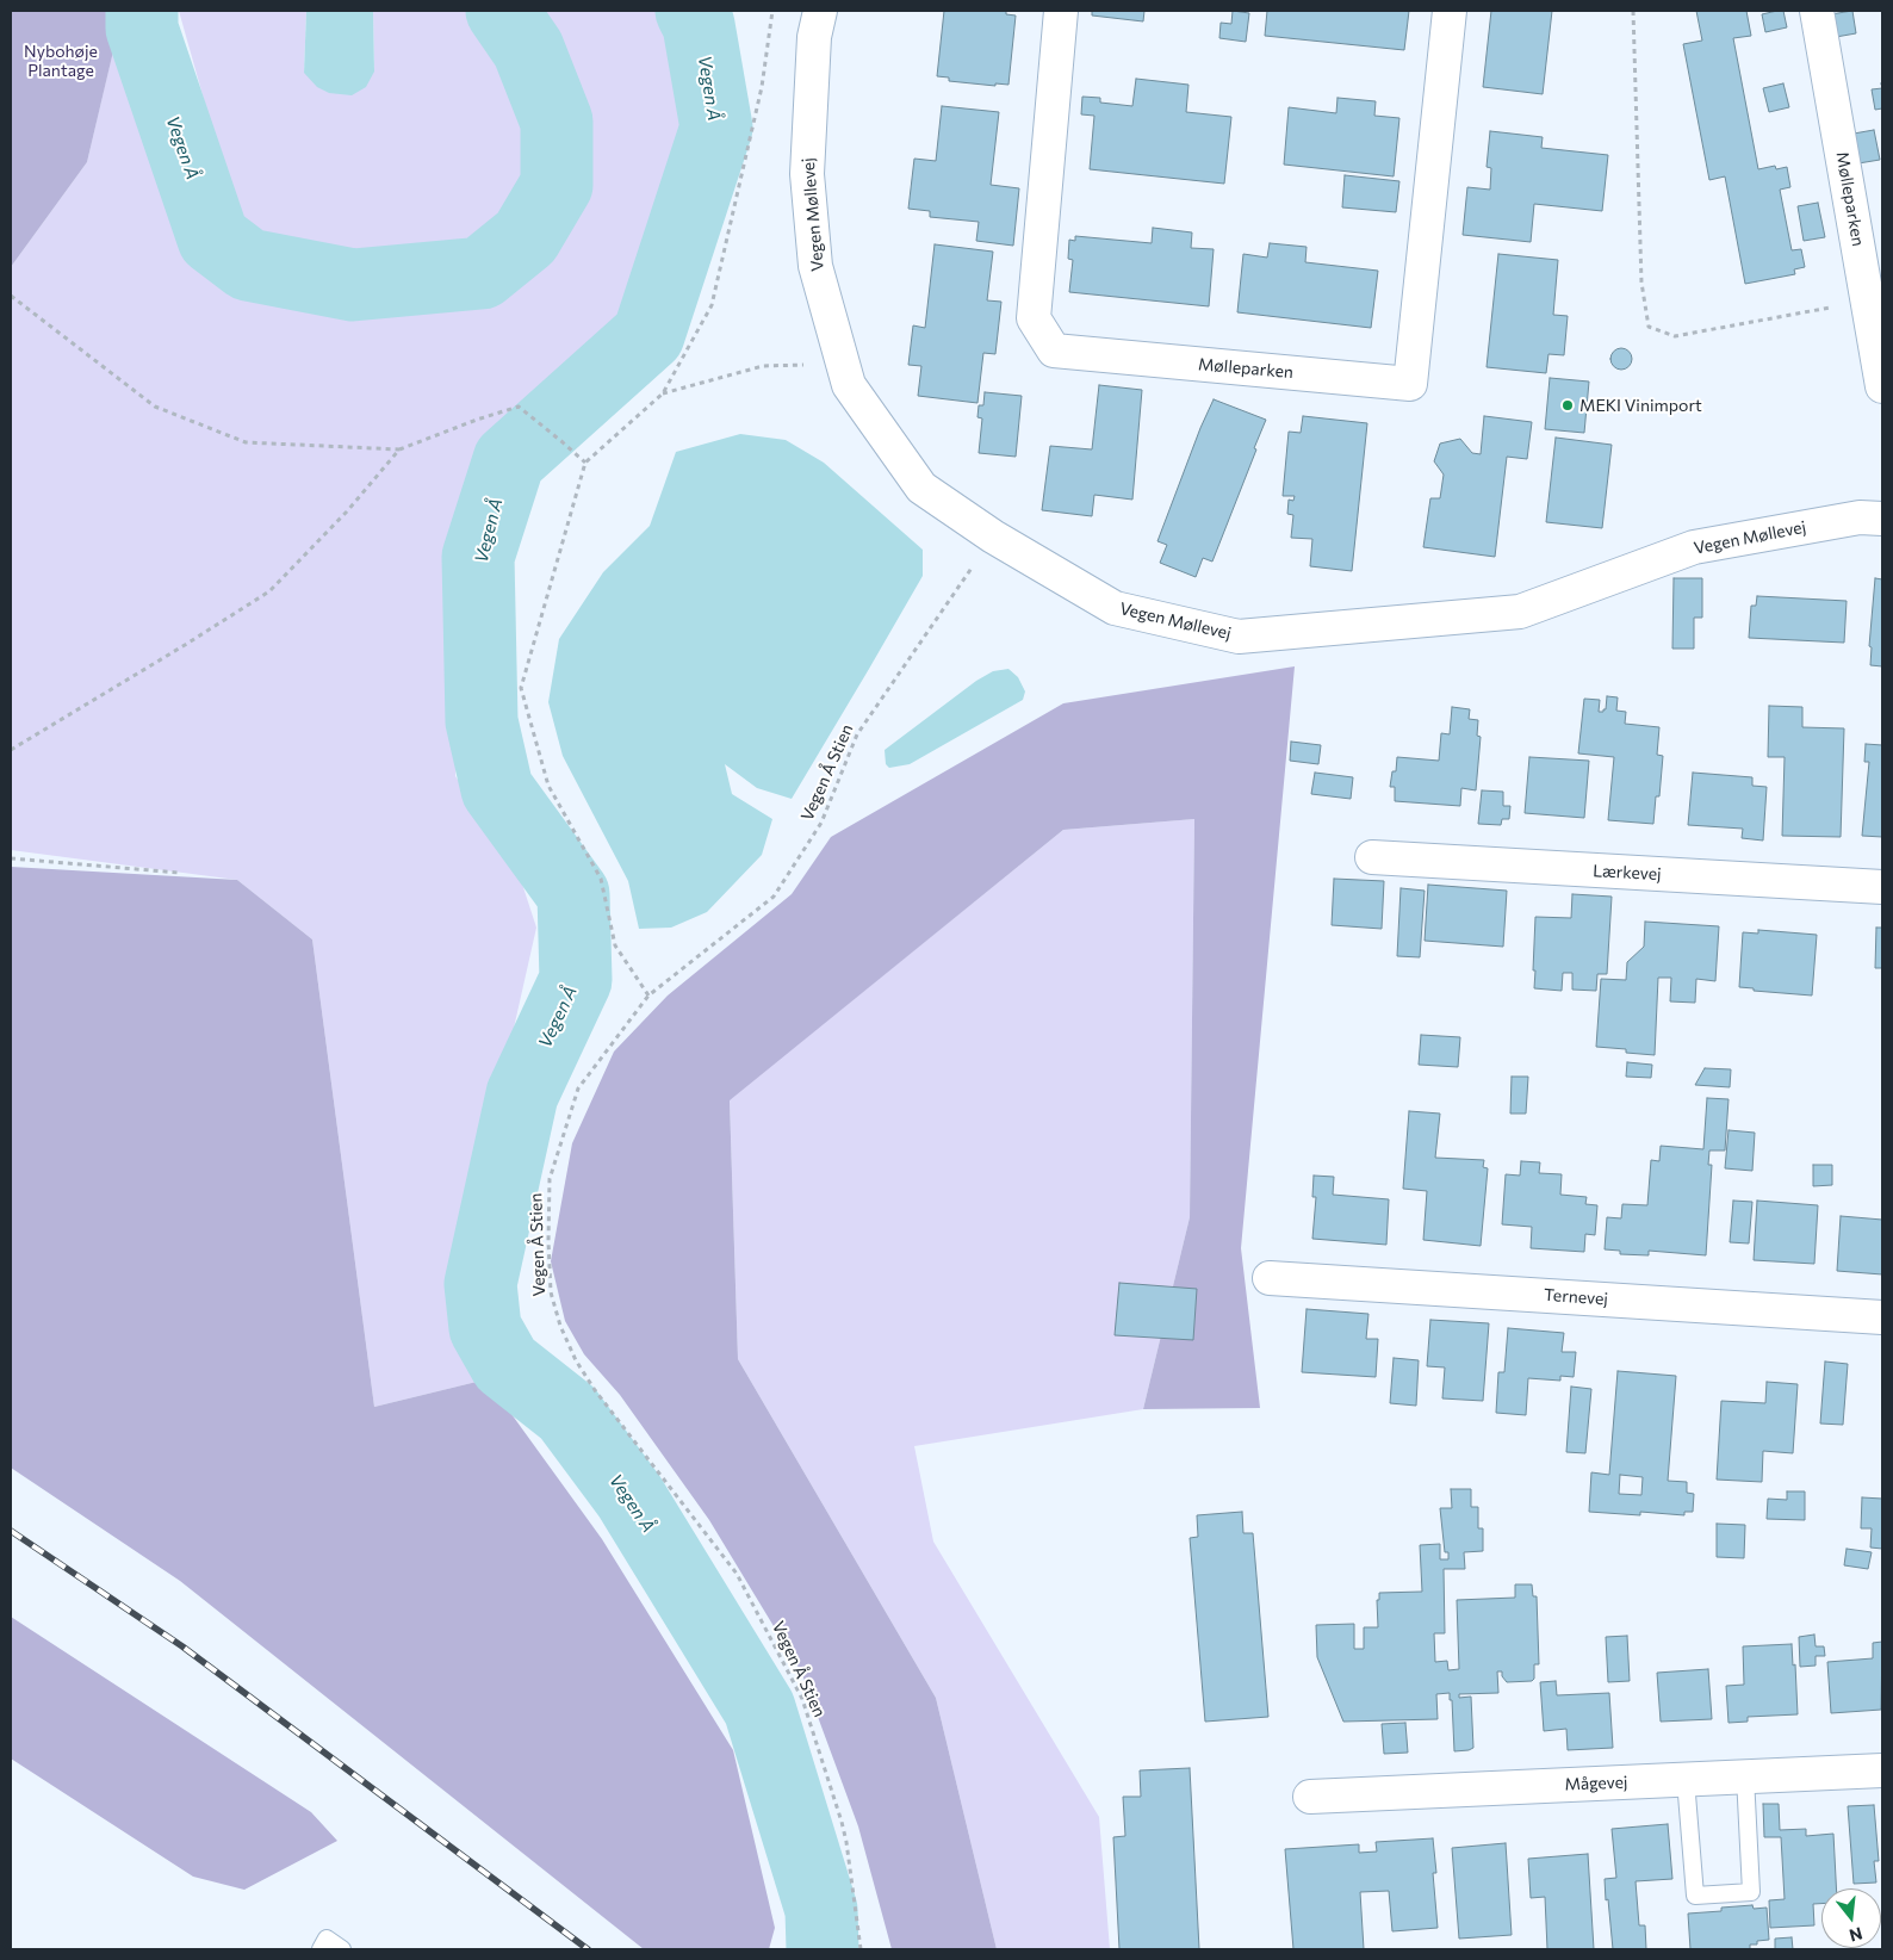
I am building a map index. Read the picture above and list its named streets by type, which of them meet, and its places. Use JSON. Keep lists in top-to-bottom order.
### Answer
{
  "streets": {
    "street": [
      "Mølleparken",
      "Vegen Møllevej",
      "Lærkevej",
      "Ternevej",
      "Mågevej"
    ],
    "path": ["Vegen Å Stien"]
  },
  "crossings": [
    ["Vegen Møllevej", "Vegen Å Stien"]
  ],
  "water": ["Vegen Å"],
  "parks": ["Nybohøje Plantage"],
  "places": ["MEKI Vinimport"],
  "north": "bottom"
}
